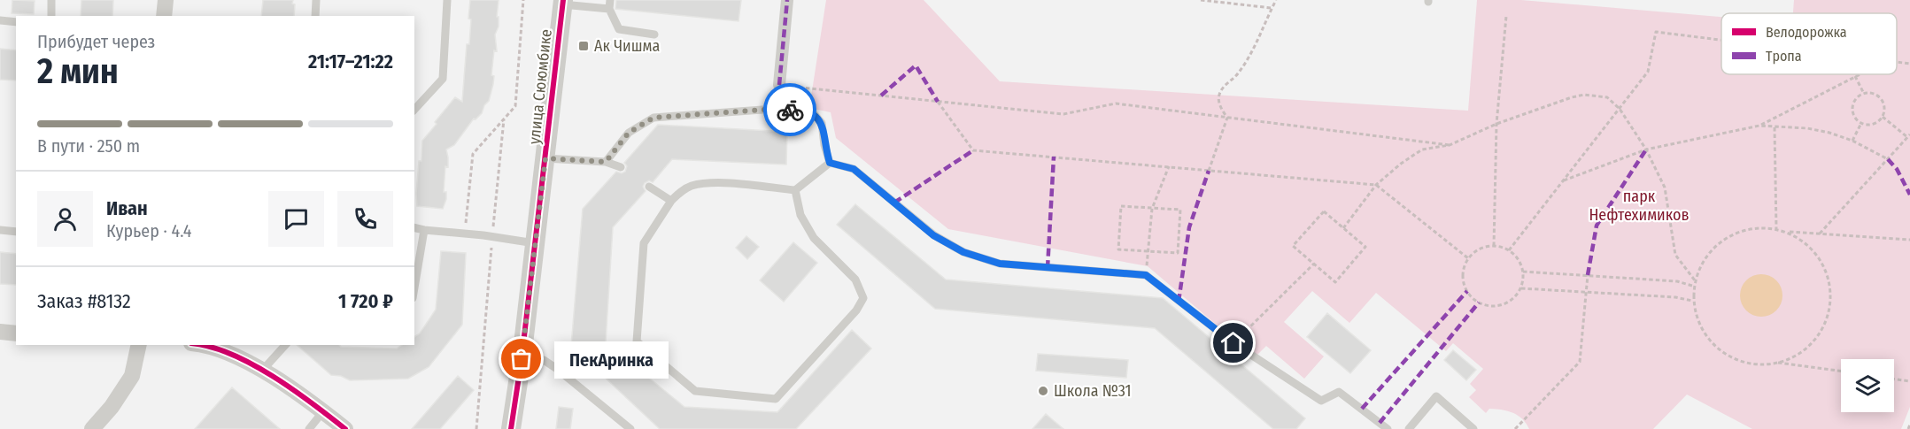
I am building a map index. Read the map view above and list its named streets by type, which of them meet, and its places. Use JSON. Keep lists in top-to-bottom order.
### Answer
{
  "streets": {
    "street": ["улица Сююмбике"]
  },
  "parks": ["парк Нефтехимиков"],
  "places": {
    "transit": ["Ак Чишма"],
    "other": ["ПекАринка", "Школа №31"]
  },
  "legend": ["Велодорожка", "Тропа"],
  "page": {
    "heading": ["2 мин", "Прибудет через", "21:17–21:22"],
    "panel": [
      "Иван",
      "Курьер · 4.4",
      "Заказ #8132",
      "1 720 ₽"
    ],
    "bar": "В пути · 250 m",
    "bubble": "ПекАринка"
  }
}
